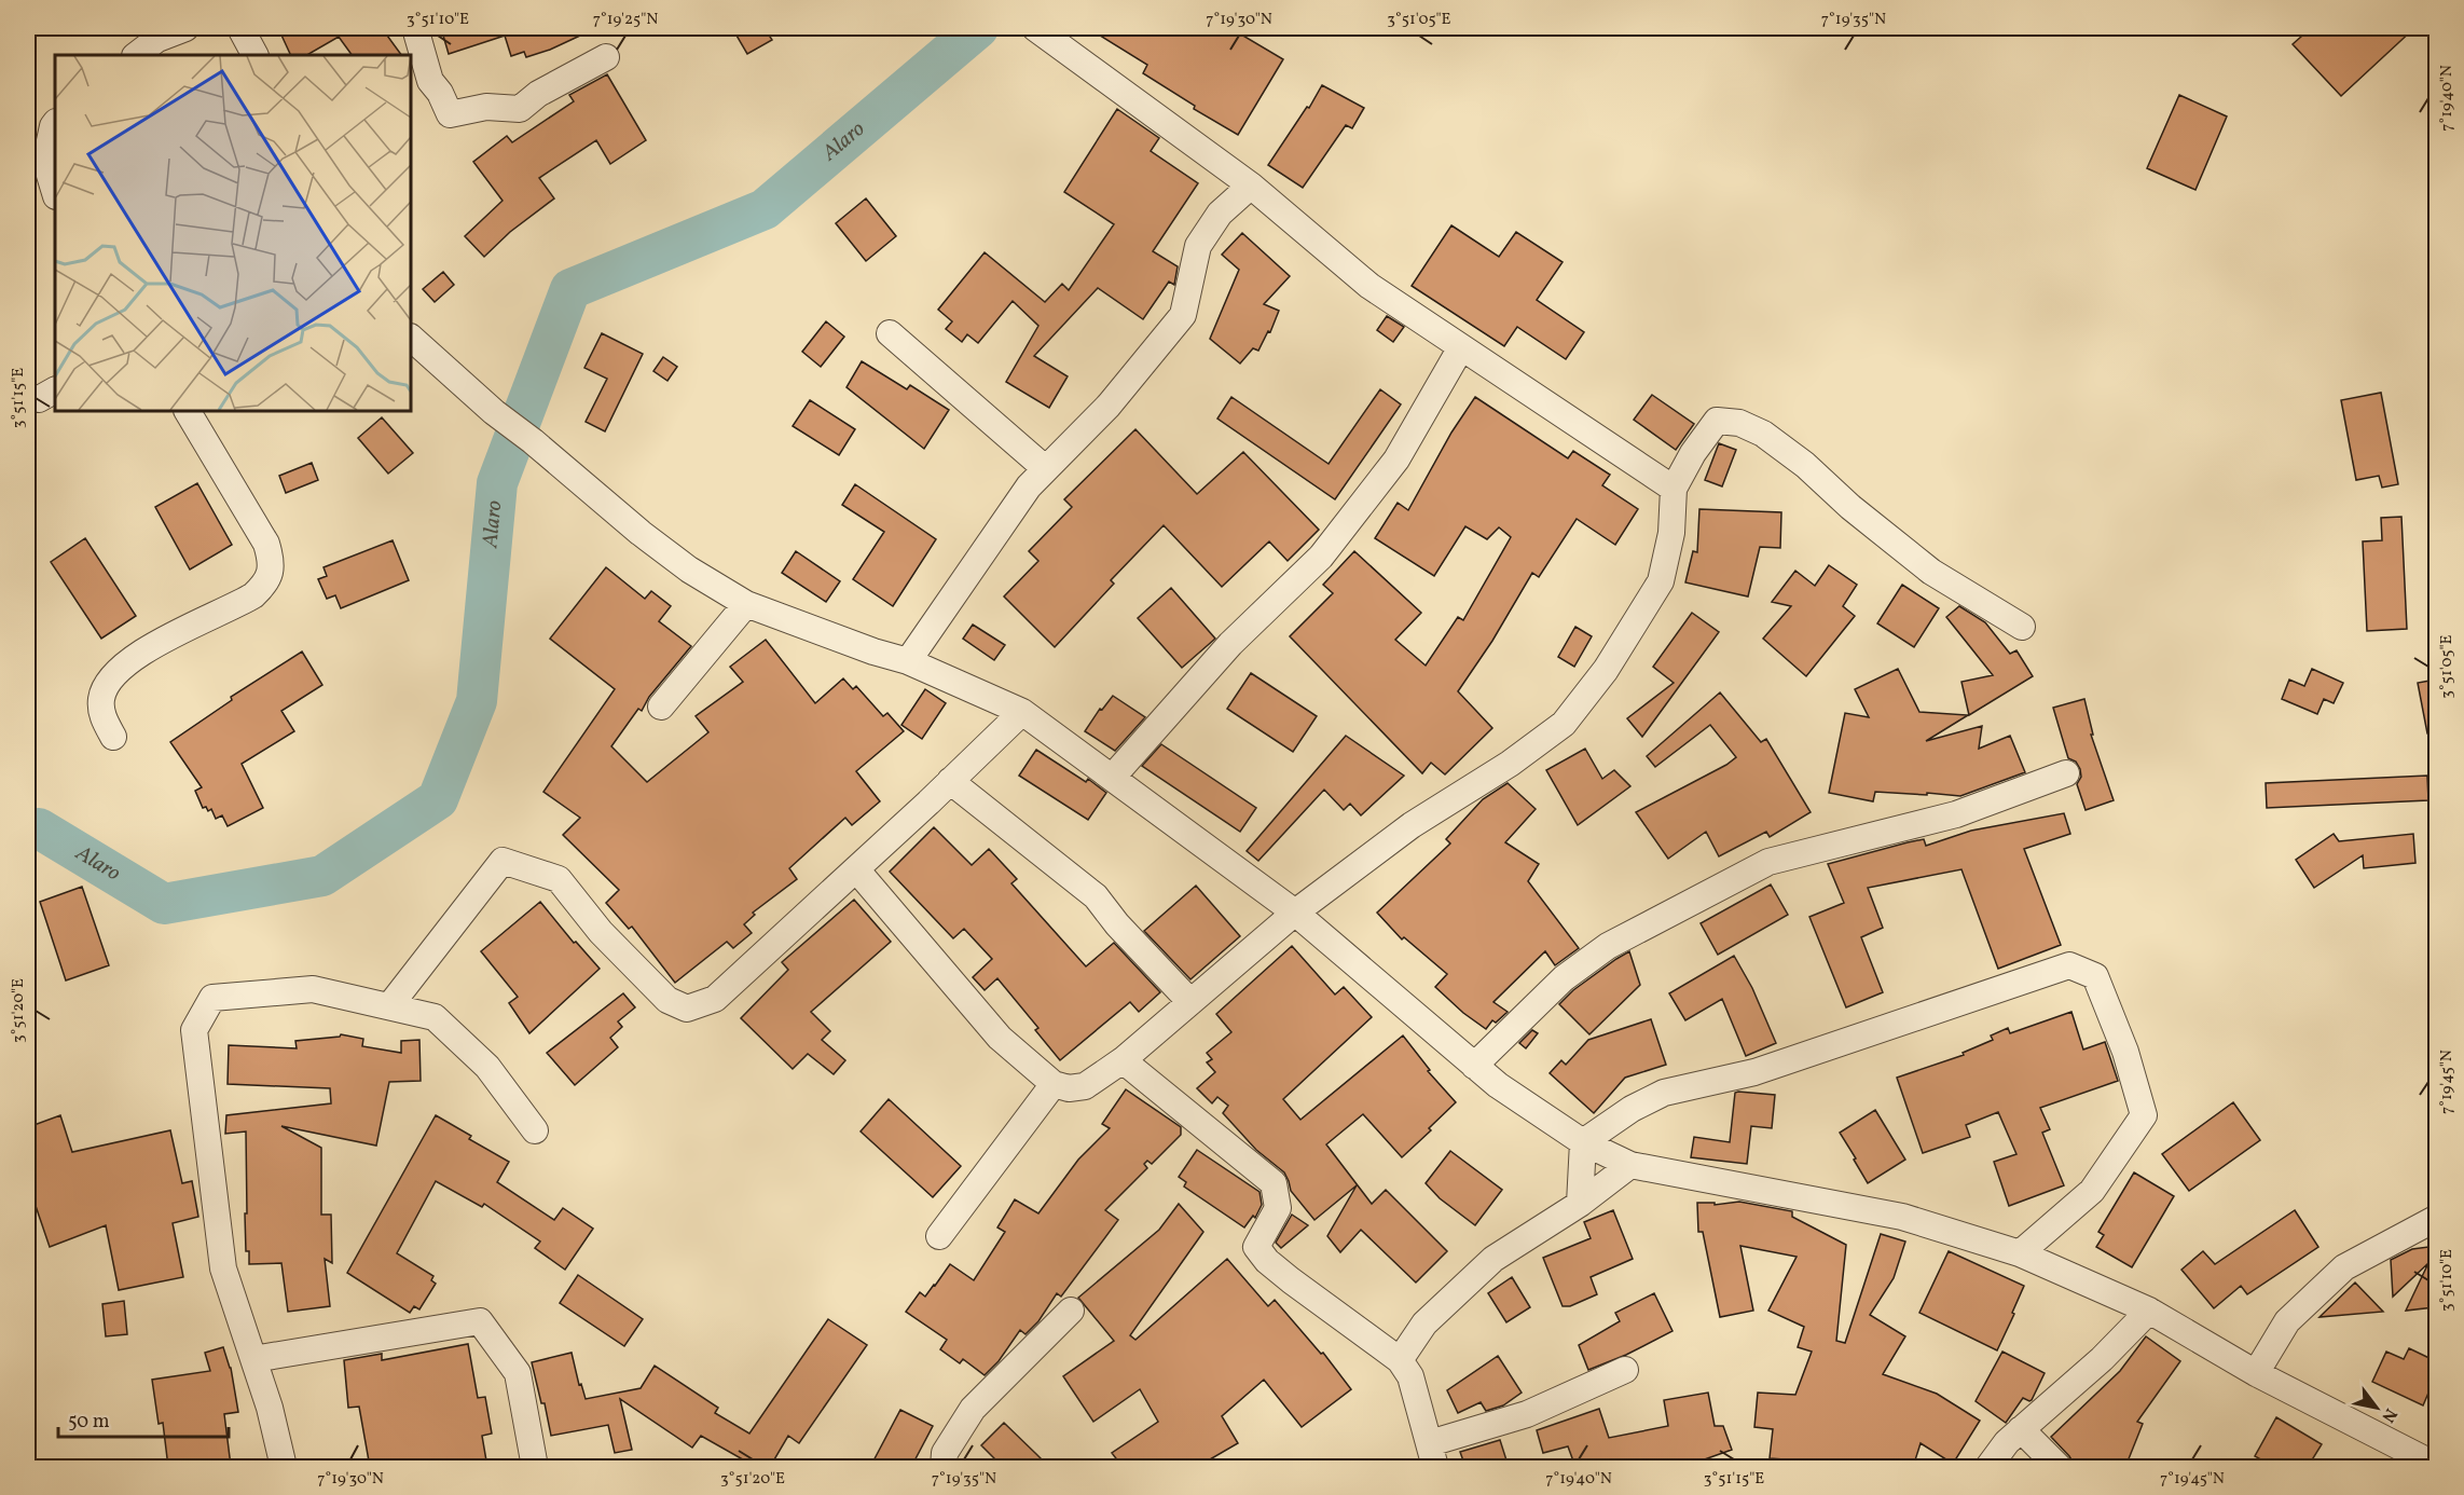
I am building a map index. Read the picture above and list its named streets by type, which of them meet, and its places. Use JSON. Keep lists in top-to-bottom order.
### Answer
{
  "water": ["Alaro"],
  "scale_bar": "50 m",
  "north": "bottom right",
  "coordinates": [
    "3°51'10\"E",
    "7°19'25\"N",
    "7°19'30\"N",
    "3°51'05\"E",
    "7°19'35\"N",
    "7°19'40\"N",
    "3°51'15\"E",
    "3°51'20\"E",
    "7°19'45\"N"
  ]
}
